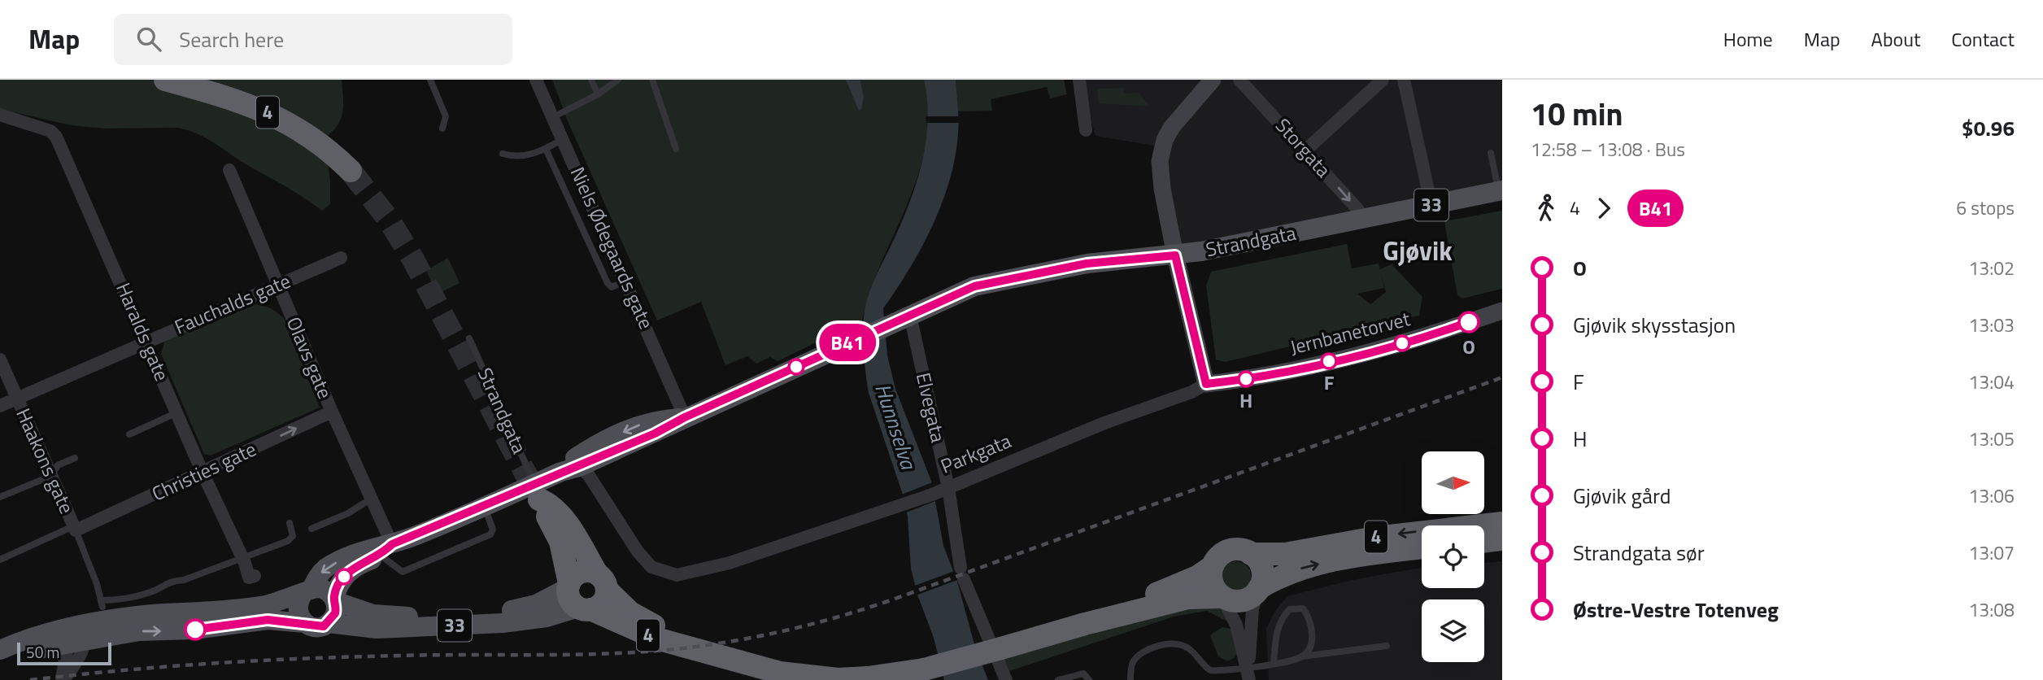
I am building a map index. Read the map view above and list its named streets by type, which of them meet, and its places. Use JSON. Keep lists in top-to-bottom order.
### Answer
{
  "streets": {
    "highway": ["4"],
    "main road": ["33", "Strandgata", "Jernbanetorvet"],
    "street": [
      "Storgata",
      "Niels Ødegaards gate",
      "Fauchalds gate",
      "Haralds gate",
      "Olavs gate",
      "Elvegata",
      "Parkgata",
      "Haakons gate",
      "Christies gate"
    ]
  },
  "crossings": [
    ["4", "33"],
    ["Storgata", "Strandgata"],
    ["33", "Strandgata"],
    ["Strandgata", "Niels Ødegaards gate"],
    ["Strandgata", "Olavs gate"],
    ["Strandgata", "Elvegata"],
    ["Strandgata", "Parkgata"],
    ["Fauchalds gate", "Haralds gate"],
    ["Fauchalds gate", "Olavs gate"],
    ["Fauchalds gate", "Haakons gate"],
    ["Haralds gate", "Christies gate"],
    ["Jernbanetorvet", "Parkgata"],
    ["Olavs gate", "Christies gate"],
    ["Elvegata", "Parkgata"],
    ["Haakons gate", "Christies gate"]
  ],
  "one_way": ["Christies gate"],
  "districts": ["Gjøvik"],
  "water": ["Hunnselva"],
  "places": ["O", "F", "H"],
  "lines": ["bus line B41"],
  "scale_bar": "50 m",
  "north": "right",
  "page": {
    "header": "Map",
    "search": "Search here",
    "nav": [
      "Home",
      "Map",
      "About",
      "Contact"
    ],
    "on_map": "B41",
    "heading": ["10 min", "12:58 – 13:08 · Bus", "$0.96"],
    "legs": ["4", "B41", "6 stops"],
    "list": [
      {
        "name": "O",
        "value": "13:02"
      },
      {
        "name": "Gjøvik skysstasjon",
        "value": "13:03"
      },
      {
        "name": "F",
        "value": "13:04"
      },
      {
        "name": "H",
        "value": "13:05"
      },
      {
        "name": "Gjøvik gård",
        "value": "13:06"
      },
      {
        "name": "Strandgata sør",
        "value": "13:07"
      },
      {
        "name": "Østre-Vestre Totenveg",
        "value": "13:08"
      }
    ],
    "scale": "50 m"
  }
}
